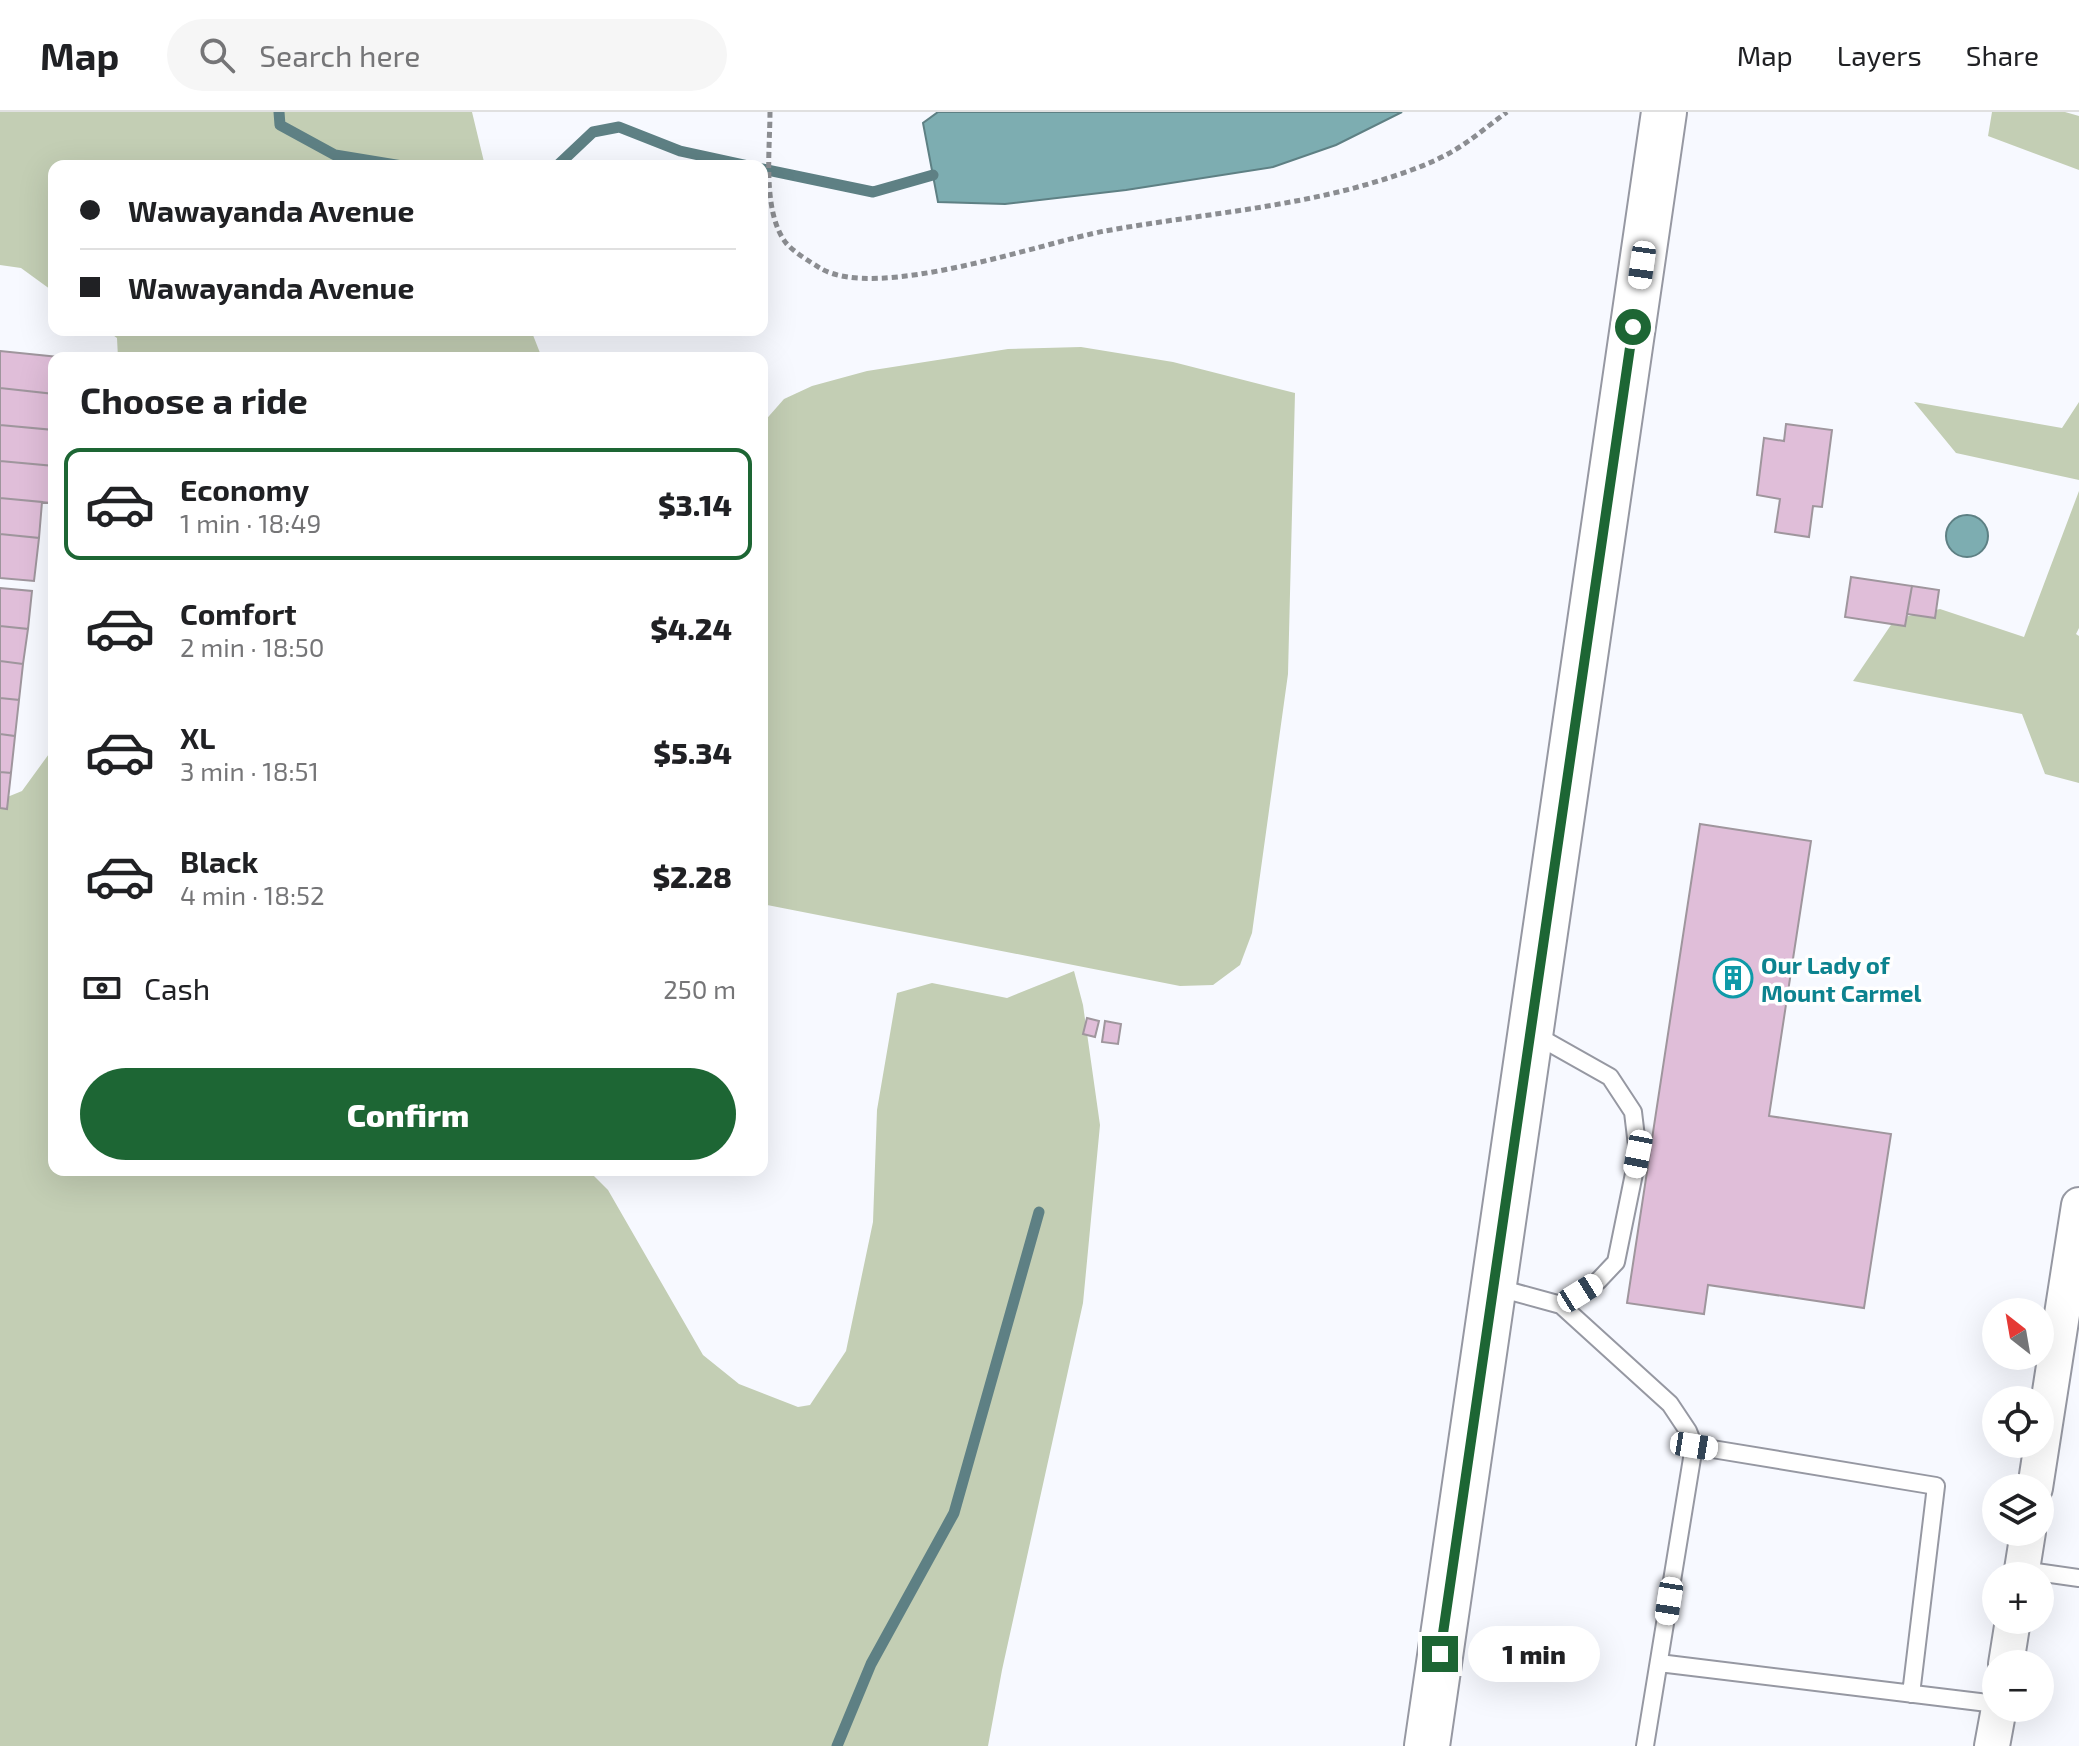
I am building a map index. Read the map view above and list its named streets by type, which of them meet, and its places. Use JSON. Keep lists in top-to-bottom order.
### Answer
{
  "places": {
    "building": ["Our Lady of Mount Carmel"]
  },
  "north": "top left",
  "page": {
    "header": "Map",
    "search": "Search here",
    "nav": ["Map", "Layers", "Share"],
    "banner": ["Wawayanda Avenue", "Wawayanda Avenue"],
    "heading": "Choose a ride",
    "list": [
      {
        "name": "Economy",
        "note": "1 min · 18:49",
        "value": "$3.14"
      },
      {
        "name": "Comfort",
        "note": "2 min · 18:50",
        "value": "$4.24"
      },
      {
        "name": "XL",
        "note": "3 min · 18:51",
        "value": "$5.34"
      },
      {
        "name": "Black",
        "note": "4 min · 18:52",
        "value": "$2.28"
      }
    ],
    "pay": ["Cash", "250 m"],
    "buttons": "Confirm",
    "map_buttons": ["+", "−"],
    "bubble": "1 min"
  }
}
